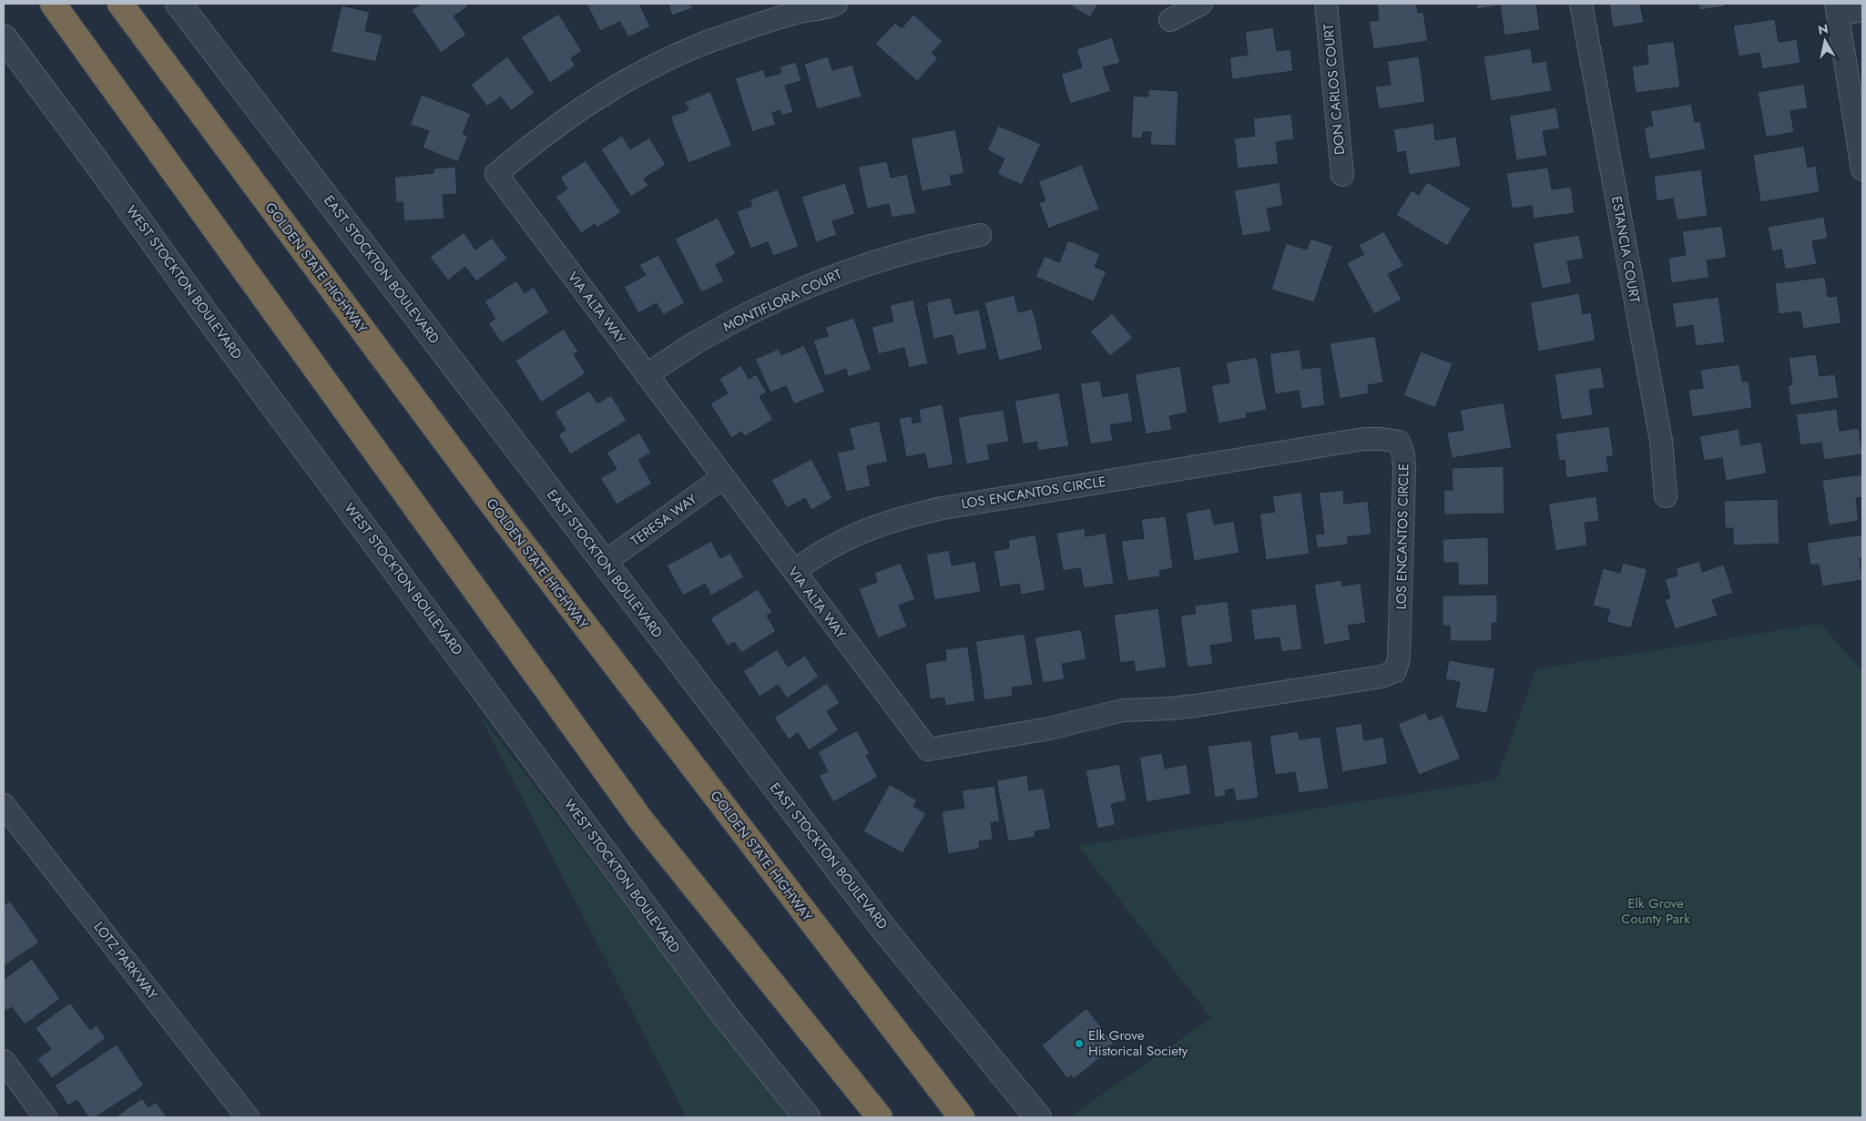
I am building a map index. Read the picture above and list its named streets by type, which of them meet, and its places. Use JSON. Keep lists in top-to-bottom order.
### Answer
{
  "streets": {
    "highway": ["GOLDEN STATE HIGHWAY"],
    "street": [
      "DON CARLOS COURT",
      "ESTANCIA COURT",
      "EAST STOCKTON BOULEVARD",
      "WEST STOCKTON BOULEVARD",
      "MONTIFLORA COURT",
      "VIA ALTA WAY",
      "LOS ENCANTOS CIRCLE",
      "TERESA WAY",
      "LOTZ PARKWAY"
    ]
  },
  "crossings": [
    ["EAST STOCKTON BOULEVARD", "TERESA WAY"],
    ["MONTIFLORA COURT", "VIA ALTA WAY"],
    ["VIA ALTA WAY", "LOS ENCANTOS CIRCLE"],
    ["VIA ALTA WAY", "TERESA WAY"]
  ],
  "parks": ["Elk Grove County Park"],
  "places": ["Elk Grove Historical Society"],
  "north": "top"
}
